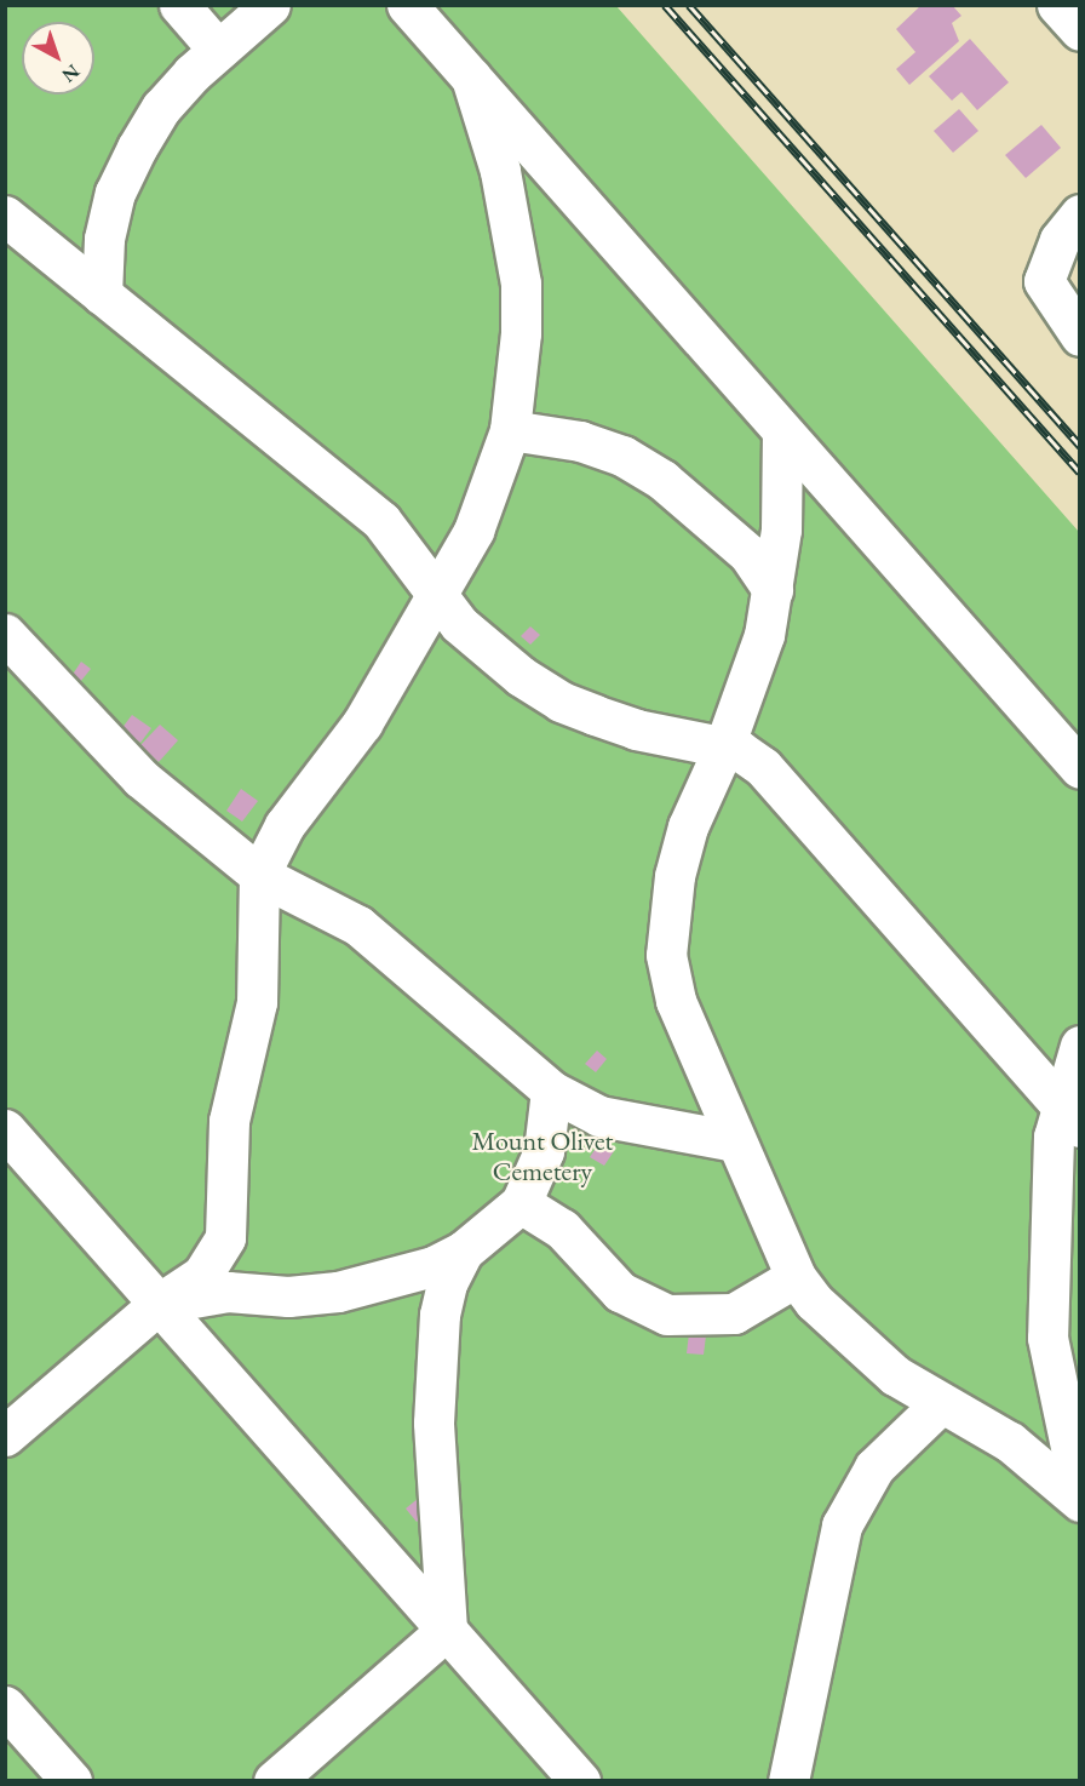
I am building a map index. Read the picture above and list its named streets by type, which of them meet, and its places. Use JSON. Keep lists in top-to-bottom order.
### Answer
{
  "parks": ["Mount Olivet Cemetery"],
  "north": "bottom right"
}
